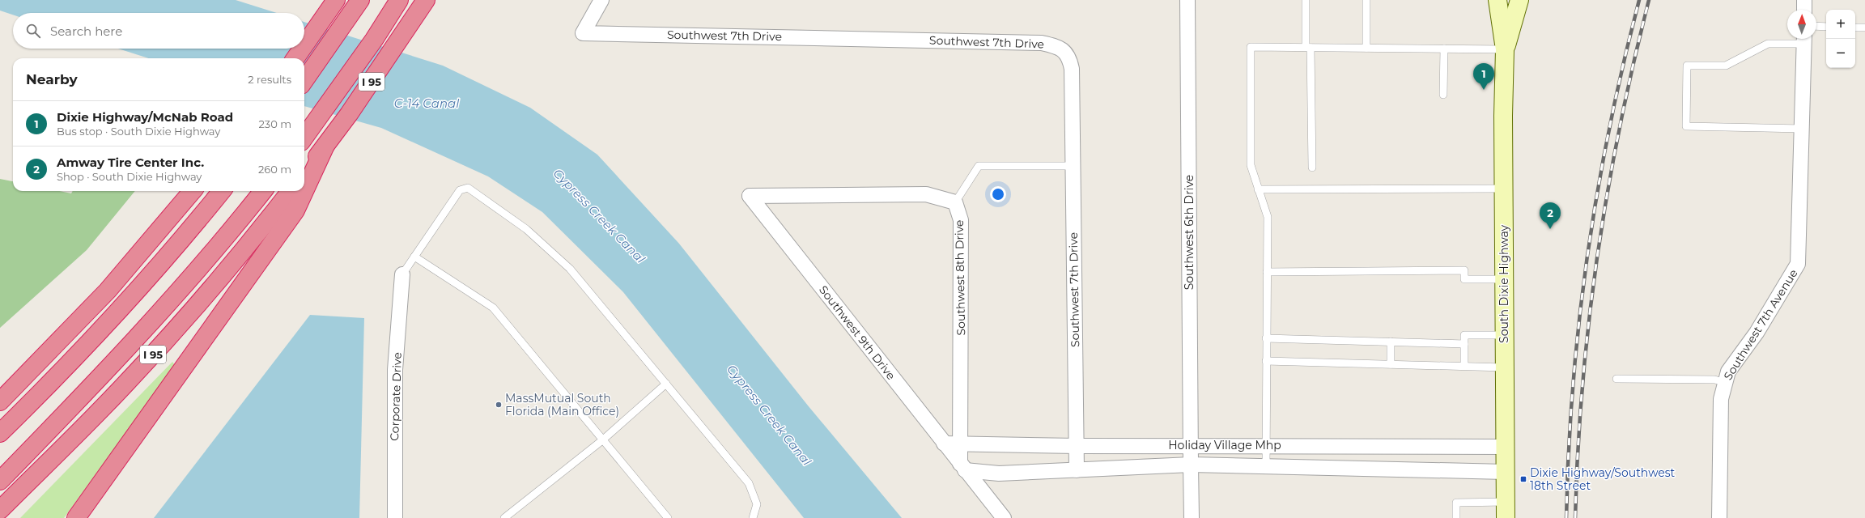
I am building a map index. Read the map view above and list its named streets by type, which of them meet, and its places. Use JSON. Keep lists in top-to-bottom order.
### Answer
{
  "streets": {
    "highway": ["I 95"],
    "main road": ["South Dixie Highway"],
    "street": [
      "Southwest 7th Drive",
      "Southwest 6th Drive",
      "Southwest 8th Drive",
      "Southwest 7th Avenue",
      "Southwest 9th Drive",
      "Corporate Drive",
      "Holiday Village Mhp"
    ]
  },
  "crossings": [
    ["Southwest 7th Drive", "Holiday Village Mhp"],
    ["Southwest 6th Drive", "Holiday Village Mhp"],
    ["Southwest 8th Drive", "Southwest 9th Drive"],
    ["Southwest 8th Drive", "Holiday Village Mhp"],
    ["South Dixie Highway", "Holiday Village Mhp"],
    ["Southwest 9th Drive", "Holiday Village Mhp"]
  ],
  "water": ["C-14 Canal", "Cypress Creek Canal"],
  "places": {
    "other": ["MassMutual South Florida (Main Office)"],
    "transit": ["Dixie Highway/Southwest 18th Street"]
  },
  "north": "top",
  "page": {
    "map_buttons": ["+", "−"],
    "search": "Search here",
    "heading": ["Nearby", "2 results"],
    "pins": ["1", "2"],
    "list": [
      {
        "mark": "1",
        "name": "Dixie Highway/McNab Road",
        "note": "Bus stop · South Dixie Highway",
        "value": "230 m"
      },
      {
        "mark": "2",
        "name": "Amway Tire Center Inc.",
        "note": "Shop · South Dixie Highway",
        "value": "260 m"
      }
    ]
  }
}
